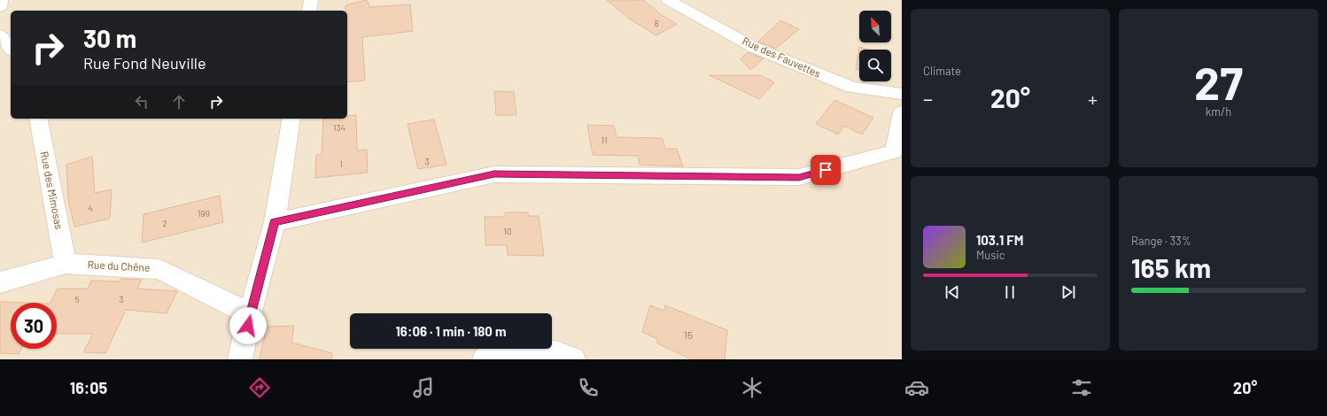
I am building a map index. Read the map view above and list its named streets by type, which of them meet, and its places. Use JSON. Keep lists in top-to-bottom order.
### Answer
{
  "streets": {
    "street": ["Rue des Fauvettes", "Rue des Mimosas", "Rue du Chêne"]
  },
  "crossings": [
    ["Rue des Mimosas", "Rue du Chêne"]
  ],
  "house_numbers": [
    "8",
    "134",
    "11",
    "3",
    "1",
    "4",
    "199",
    "2",
    "10",
    "5",
    "3",
    "15"
  ],
  "north": "top left",
  "page": {
    "tile": [
      "Climate",
      ["27", "km/h"],
      ["Range · 33%", "165 km"]
    ],
    "turn": ["30 m", "Rue Fond Neuville"],
    "heat": ["−", "20°", "+"],
    "song": ["103.1 FM", "Music"],
    "limit": "30",
    "trip": "16:06 · 1 min · 180 m",
    "tabs": ["16:05", "20°"]
  }
}
